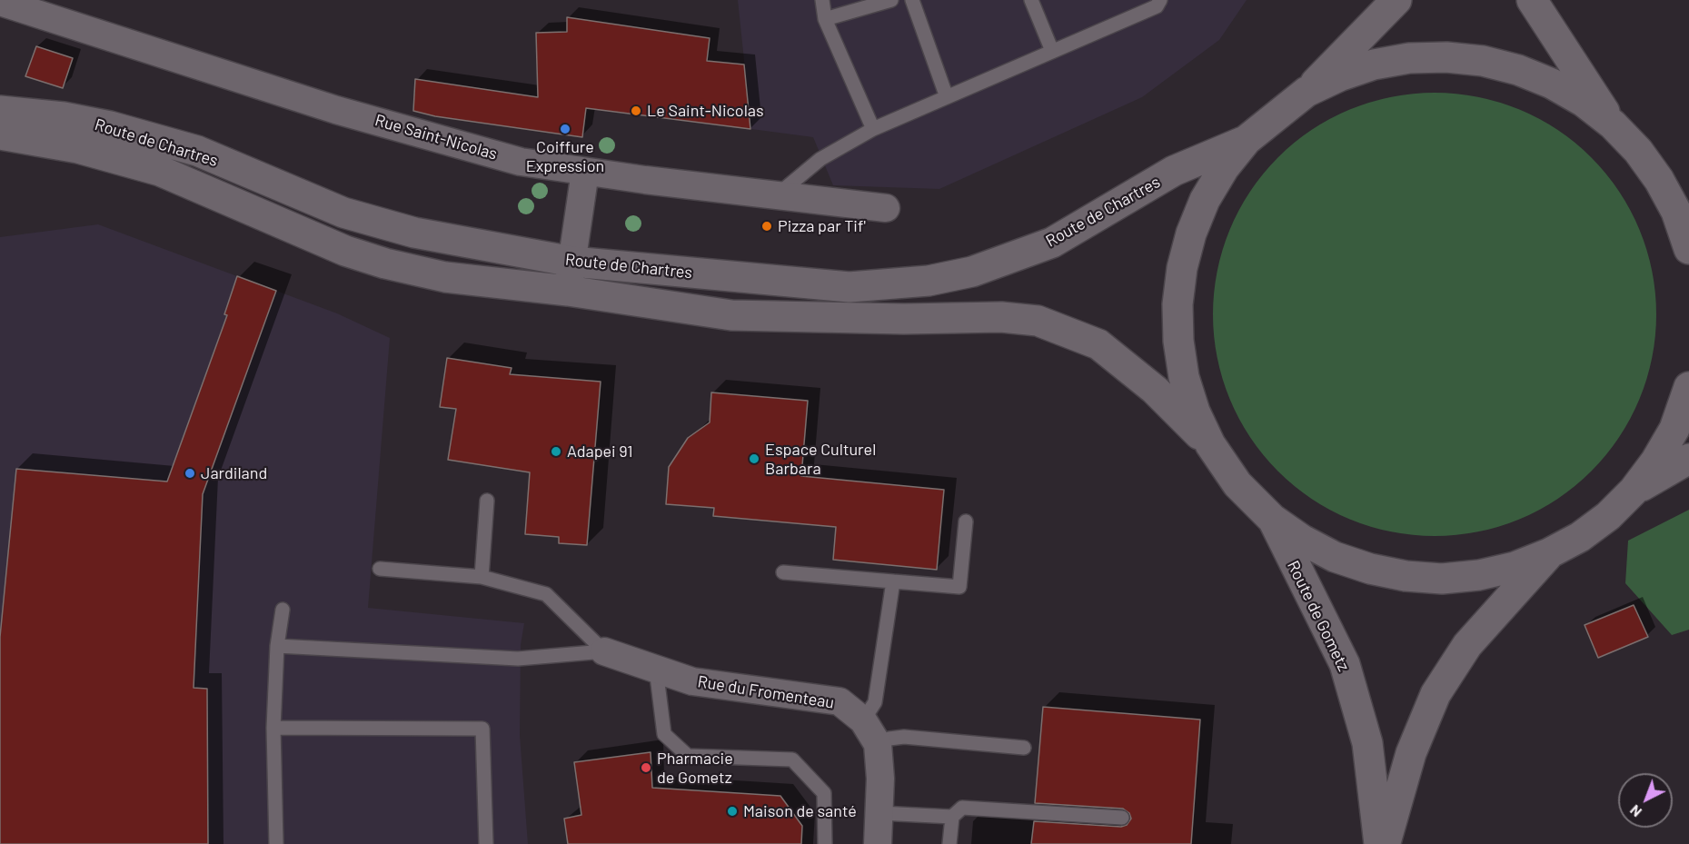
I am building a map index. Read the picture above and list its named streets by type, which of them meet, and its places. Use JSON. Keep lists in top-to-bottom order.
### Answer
{
  "streets": {
    "main road": ["Route de Chartres", "Route de Gometz"],
    "street": ["Rue Saint-Nicolas", "Rue du Fromenteau"]
  },
  "places": [
    "Le Saint-Nicolas",
    "Coiffure Expression",
    "Pizza par Tif'",
    "Adapei 91",
    "Espace Culturel Barbara",
    "Jardiland",
    "Pharmacie de Gometz",
    "Maison de santé"
  ],
  "north": "bottom left"
}
